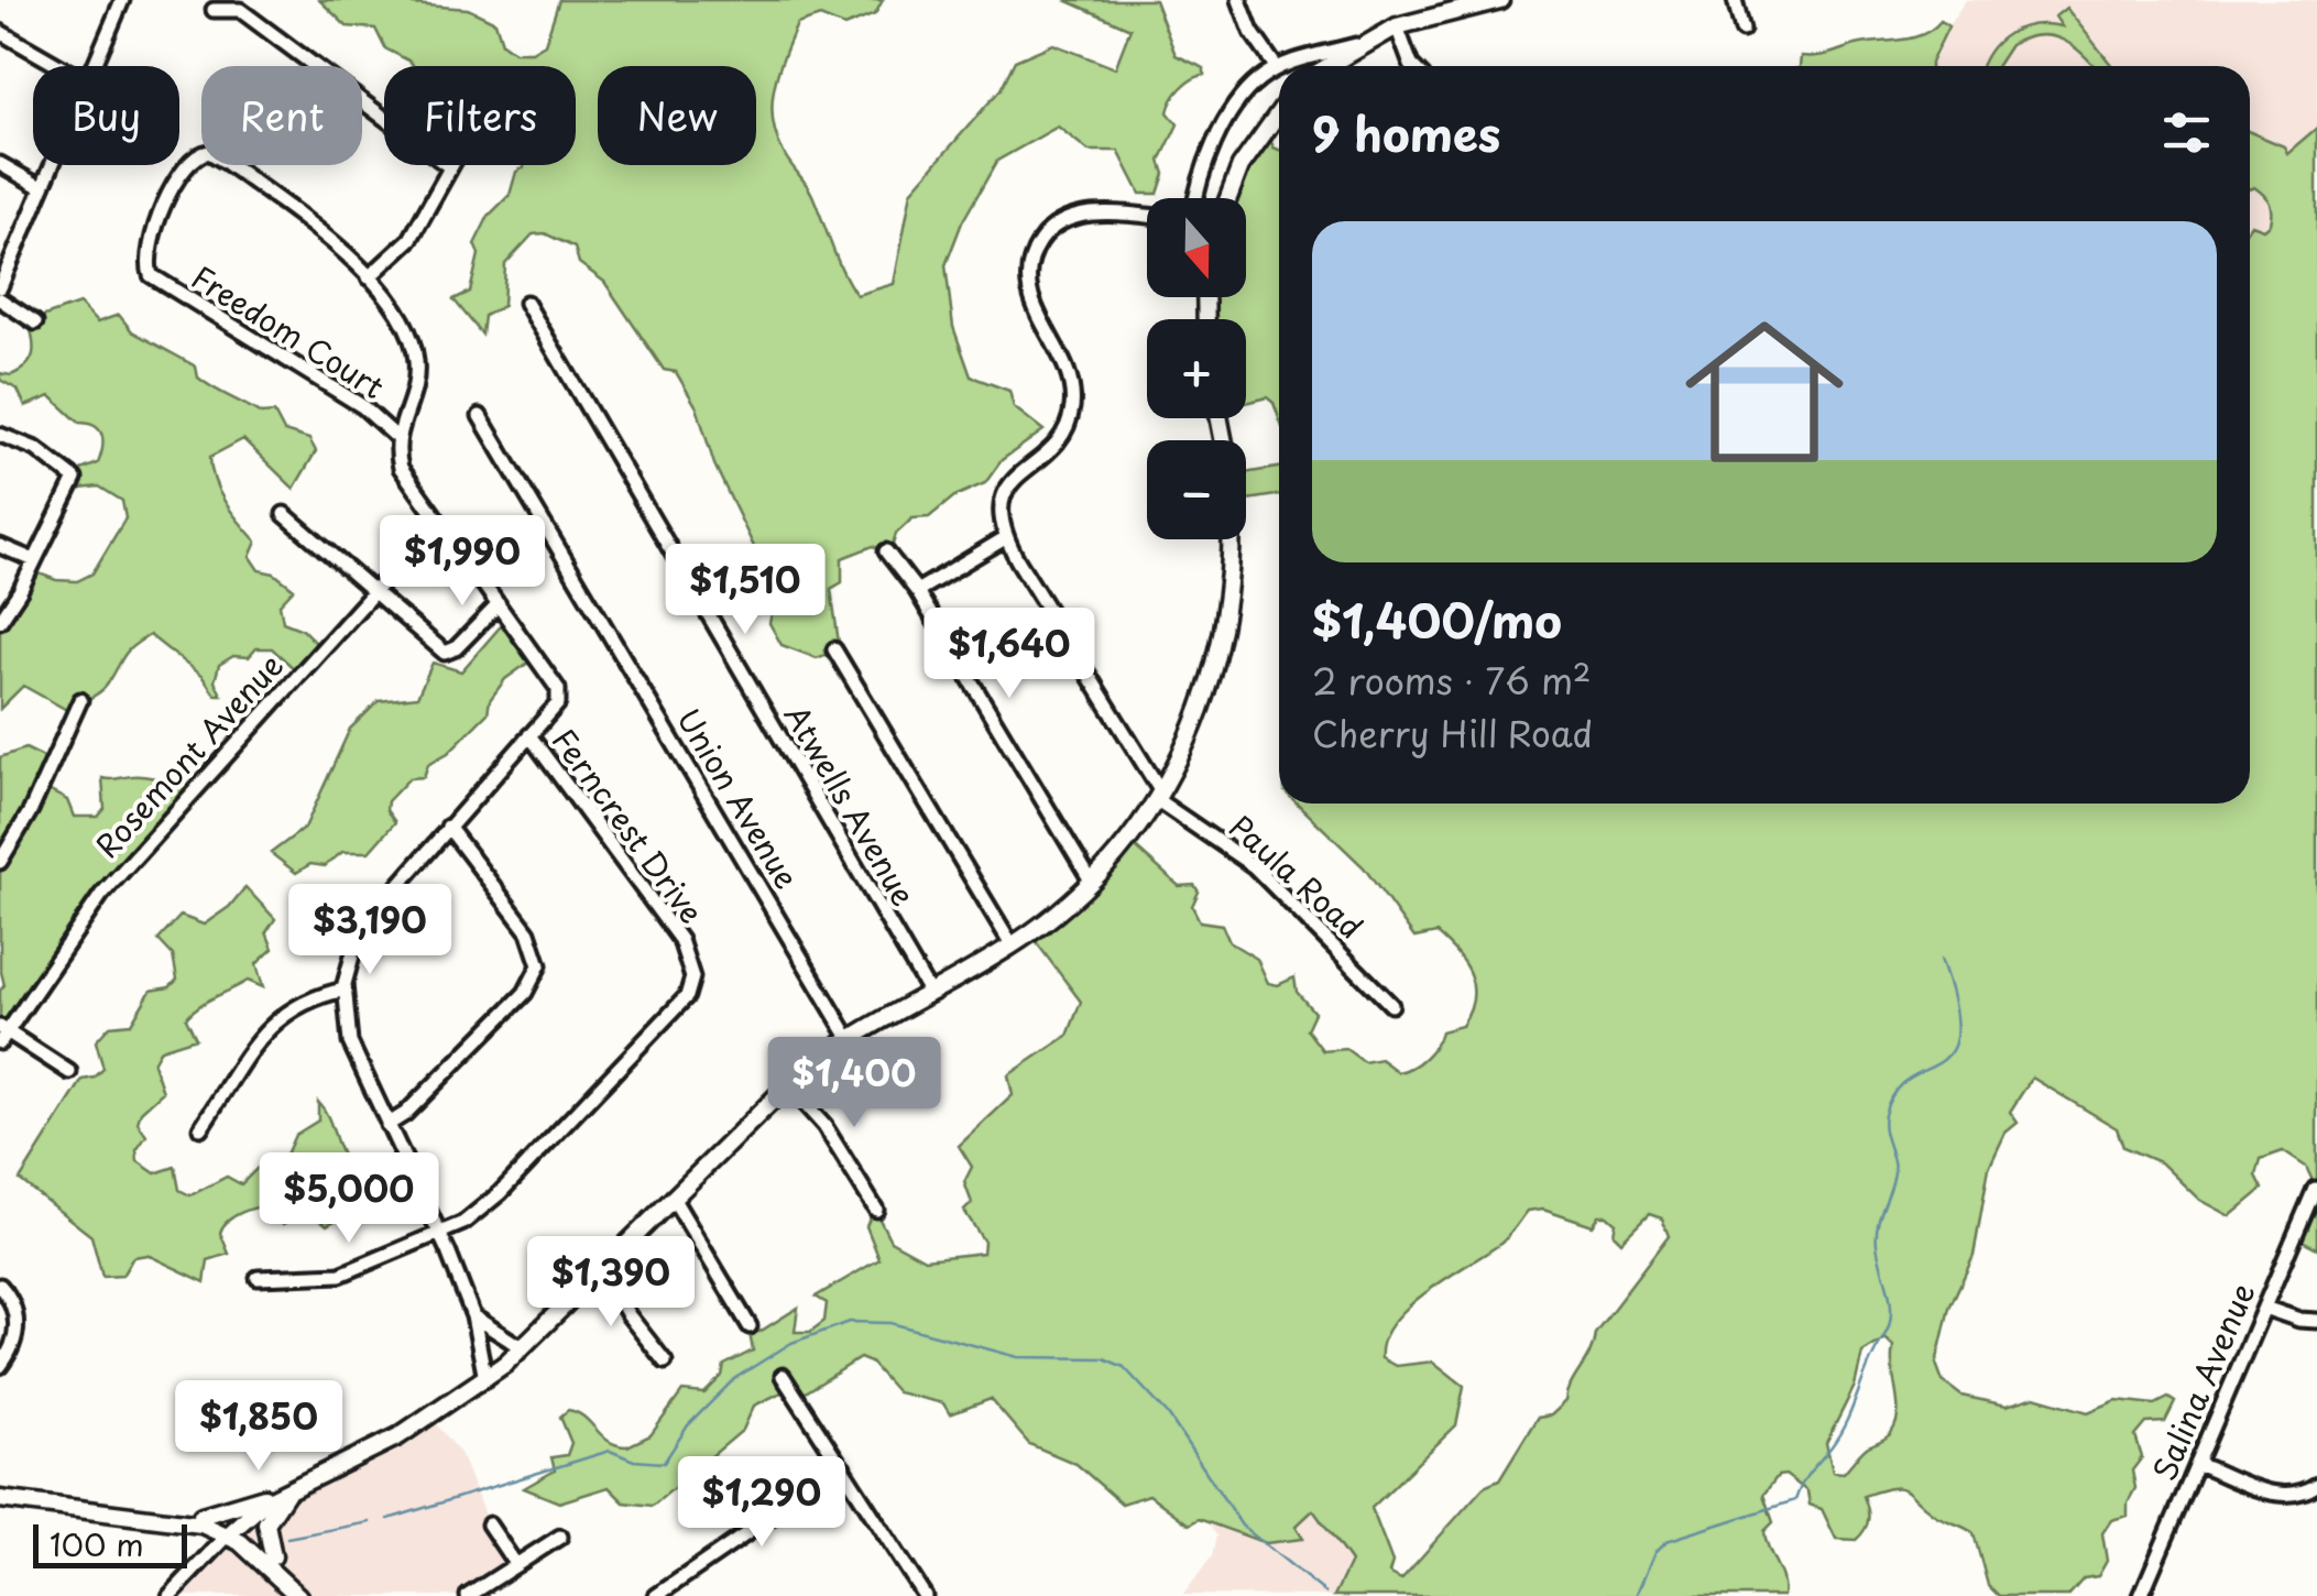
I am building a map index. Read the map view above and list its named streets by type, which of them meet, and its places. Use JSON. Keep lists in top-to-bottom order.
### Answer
{
  "streets": {
    "street": [
      "Freedom Court",
      "Rosemont Avenue",
      "Union Avenue",
      "Atwells Avenue",
      "Ferncrest Drive",
      "Paula Road",
      "Salina Avenue"
    ]
  },
  "crossings": [
    ["Freedom Court", "Rosemont Avenue"],
    ["Freedom Court", "Ferncrest Drive"]
  ],
  "scale_bar": "100 m",
  "north": "bottom",
  "page": {
    "chip": [
      "Buy",
      "Rent",
      "Filters",
      "New"
    ],
    "heading": "9 homes",
    "map_buttons": ["+", "−"],
    "list": [
      {
        "name": "$1,400/mo",
        "note": "2 rooms · 76 m² · Cherry Hill Road"
      }
    ],
    "price": [
      "$1,990",
      "$1,510",
      "$1,640",
      "$3,190",
      "$1,400",
      "$5,000",
      "$1,390",
      "$1,850",
      "$1,290"
    ],
    "scale": "100 m"
  }
}
